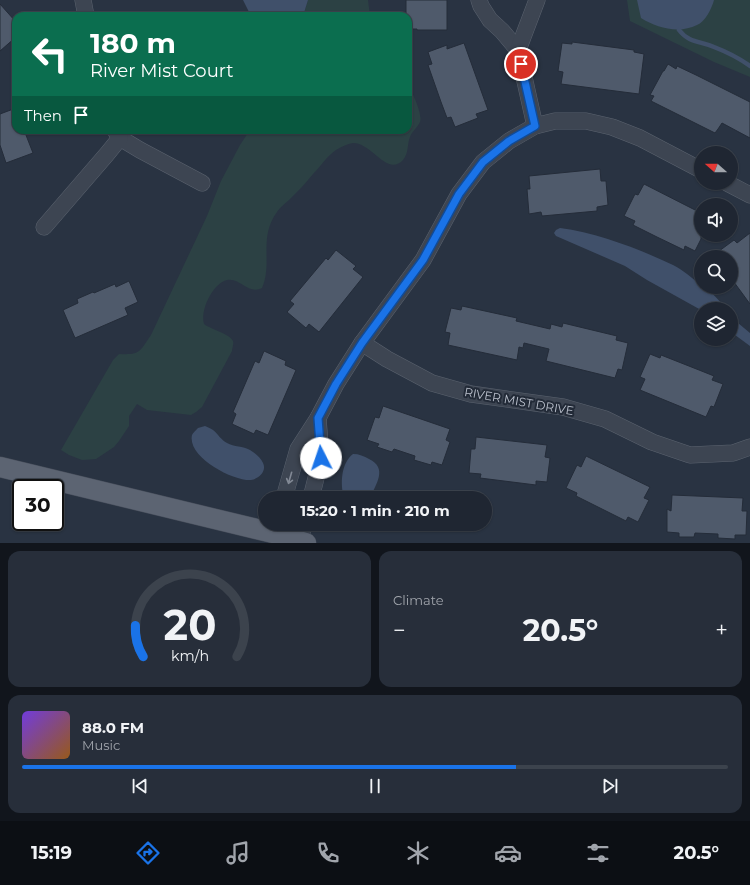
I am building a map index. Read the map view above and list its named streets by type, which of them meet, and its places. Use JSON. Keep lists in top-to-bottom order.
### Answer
{
  "streets": {
    "street": ["RIVER MIST DRIVE"]
  },
  "north": "left",
  "page": {
    "turn": ["180 m", "River Mist Court"],
    "then": "Then",
    "limit": "30",
    "trip": "15:20 · 1 min · 210 m",
    "tile": "Climate",
    "heat": ["−", "20.5°", "+"],
    "song": ["88.0 FM", "Music"],
    "tabs": ["15:19", "20.5°"],
    "gauge": ["20", "km/h"]
  }
}
